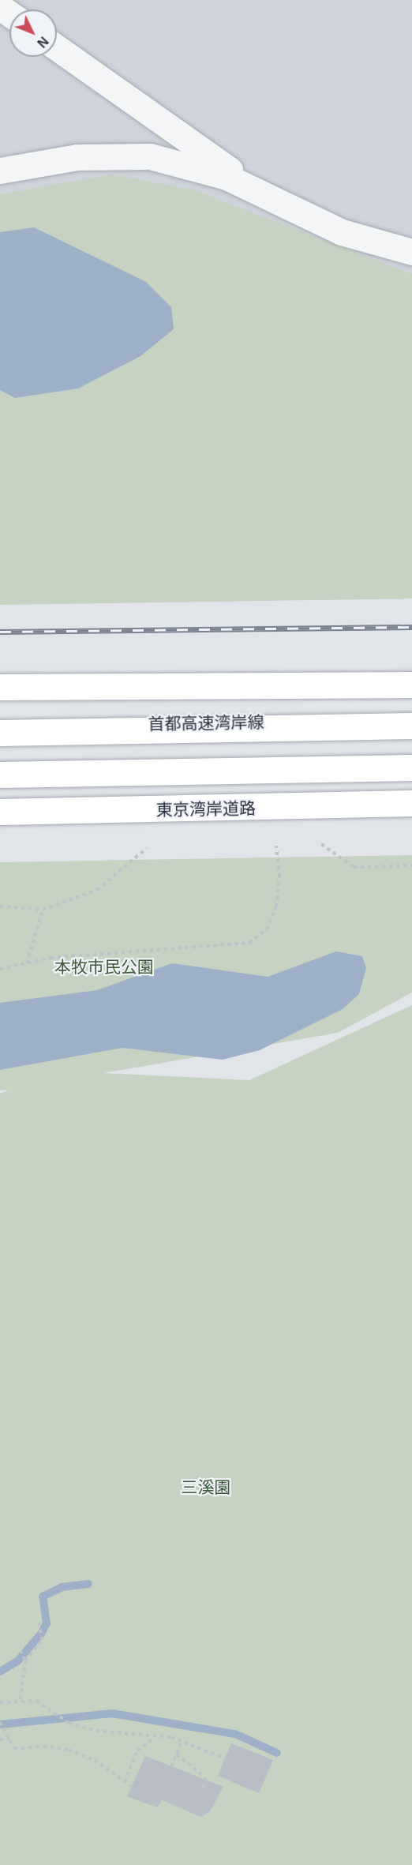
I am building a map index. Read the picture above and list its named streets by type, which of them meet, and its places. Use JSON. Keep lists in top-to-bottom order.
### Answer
{
  "streets": {
    "highway": ["首都高速湾岸線", "東京湾岸道路"]
  },
  "parks": ["本牧市民公園", "三溪園"],
  "north": "bottom right"
}
